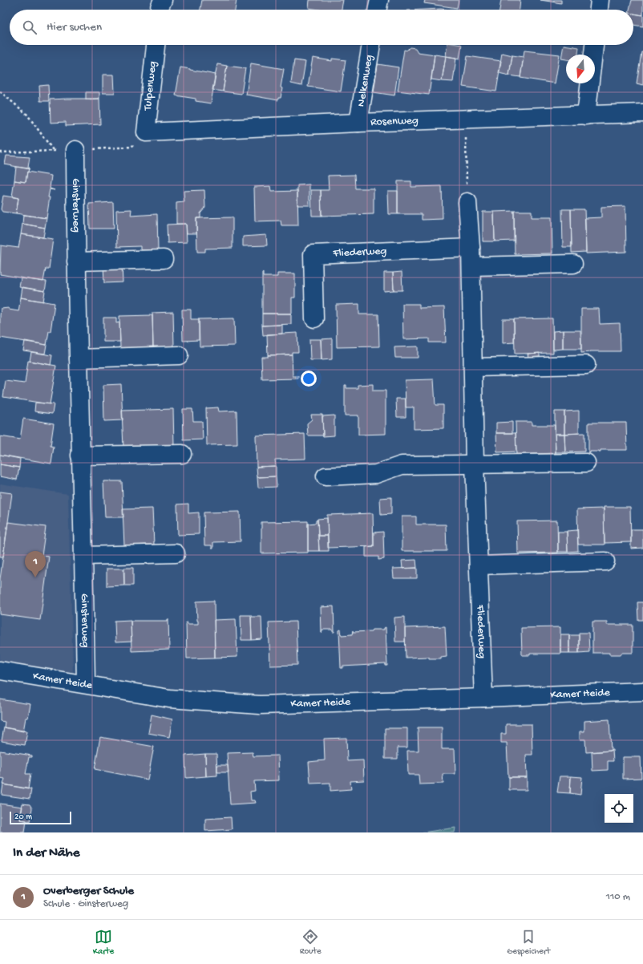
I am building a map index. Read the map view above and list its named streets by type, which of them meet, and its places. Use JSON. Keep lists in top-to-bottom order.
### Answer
{
  "streets": {
    "street": [
      "Nelkenweg",
      "Tulpenweg",
      "Rosenweg",
      "Ginsterweg",
      "Fliederweg",
      "Kamer Heide"
    ]
  },
  "crossings": [
    ["Nelkenweg", "Rosenweg"],
    ["Tulpenweg", "Rosenweg"],
    ["Ginsterweg", "Kamer Heide"],
    ["Fliederweg", "Kamer Heide"]
  ],
  "scale_bar": "20 m",
  "north": "bottom",
  "page": {
    "search": "Hier suchen",
    "pins": "1",
    "scale": "20 m",
    "heading": "In der Nähe",
    "list": [
      {
        "mark": "1",
        "name": "Overberger Schule",
        "note": "Schule · Ginsterweg",
        "value": "110 m"
      }
    ],
    "nav": ["Karte", "Route", "Gespeichert"]
  }
}
